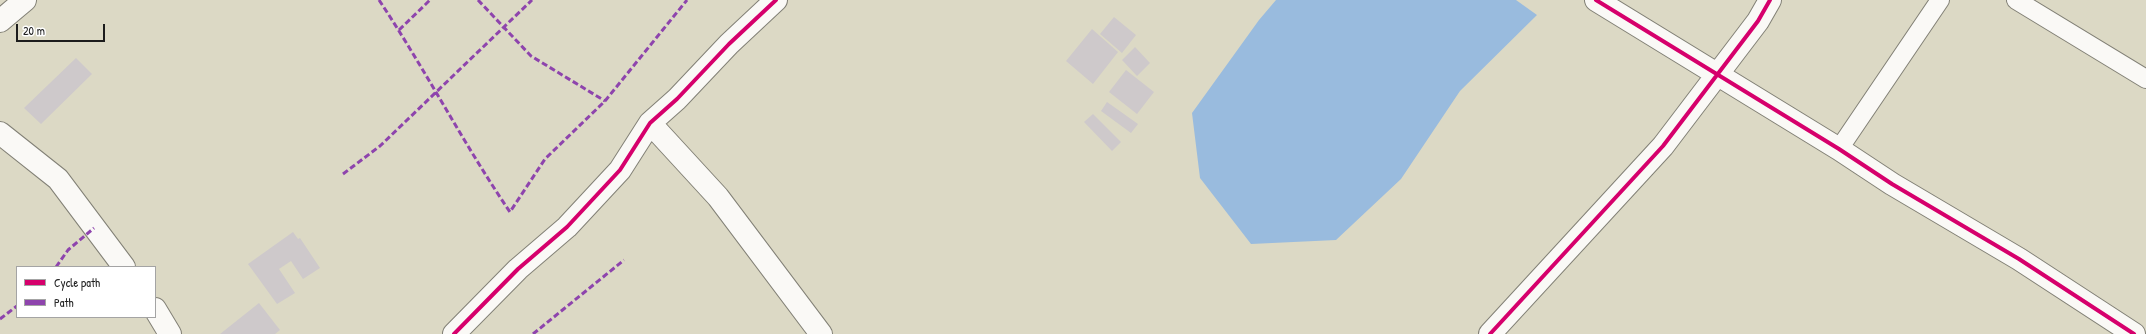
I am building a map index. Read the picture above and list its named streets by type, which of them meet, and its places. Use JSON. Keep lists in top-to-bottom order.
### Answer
{
  "legend": ["Cycle path", "Path"],
  "scale_bar": "20 m"
}
